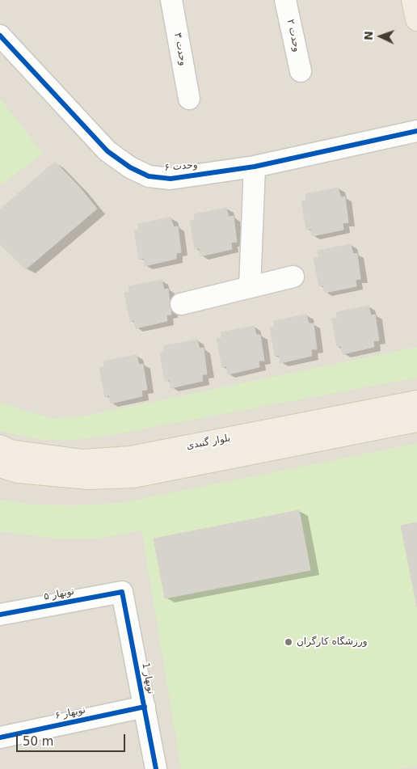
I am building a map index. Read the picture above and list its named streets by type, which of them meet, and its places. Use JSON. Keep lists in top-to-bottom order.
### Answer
{
  "streets": {
    "main road": ["بلوار گنبدی"],
    "street": [
      "وحدت ۲",
      "وحدت ۳",
      "وحدت ۶",
      "نوبهار ۵",
      "نوبهار 1",
      "نوبهار ۶"
    ]
  },
  "crossings": [
    ["نوبهار ۵", "نوبهار 1"],
    ["نوبهار 1", "نوبهار ۶"]
  ],
  "places": ["ورزشگاه کارگران"],
  "scale_bar": "50 m",
  "north": "left"
}
